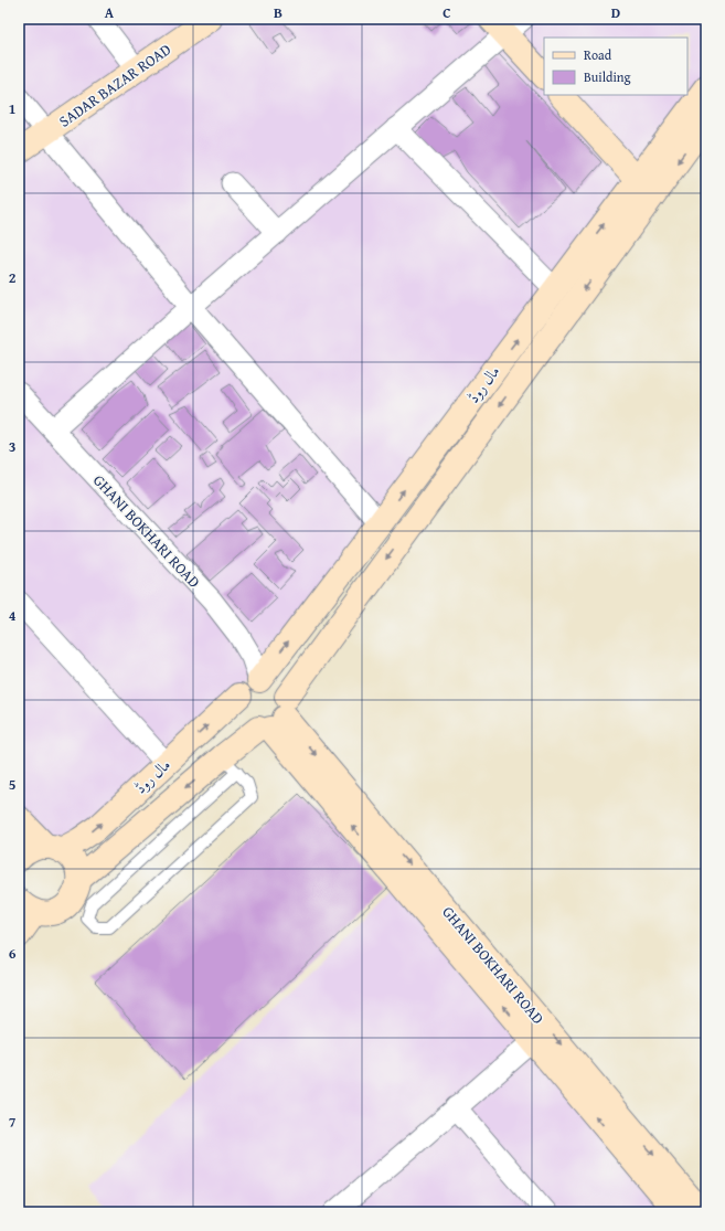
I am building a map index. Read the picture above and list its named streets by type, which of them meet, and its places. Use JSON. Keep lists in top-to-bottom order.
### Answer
{
  "streets": {
    "main road": ["SADAR BAZAR ROAD", "مال روڈ", "GHANI BOKHARI ROAD"]
  },
  "crossings": [
    ["مال روڈ", "GHANI BOKHARI ROAD"]
  ],
  "legend": ["Road", "Building"],
  "grid": {
    "columns": [
      "A",
      "B",
      "C",
      "D"
    ],
    "rows": [
      "1",
      "2",
      "3",
      "4",
      "5",
      "6",
      "7"
    ]
  }
}
